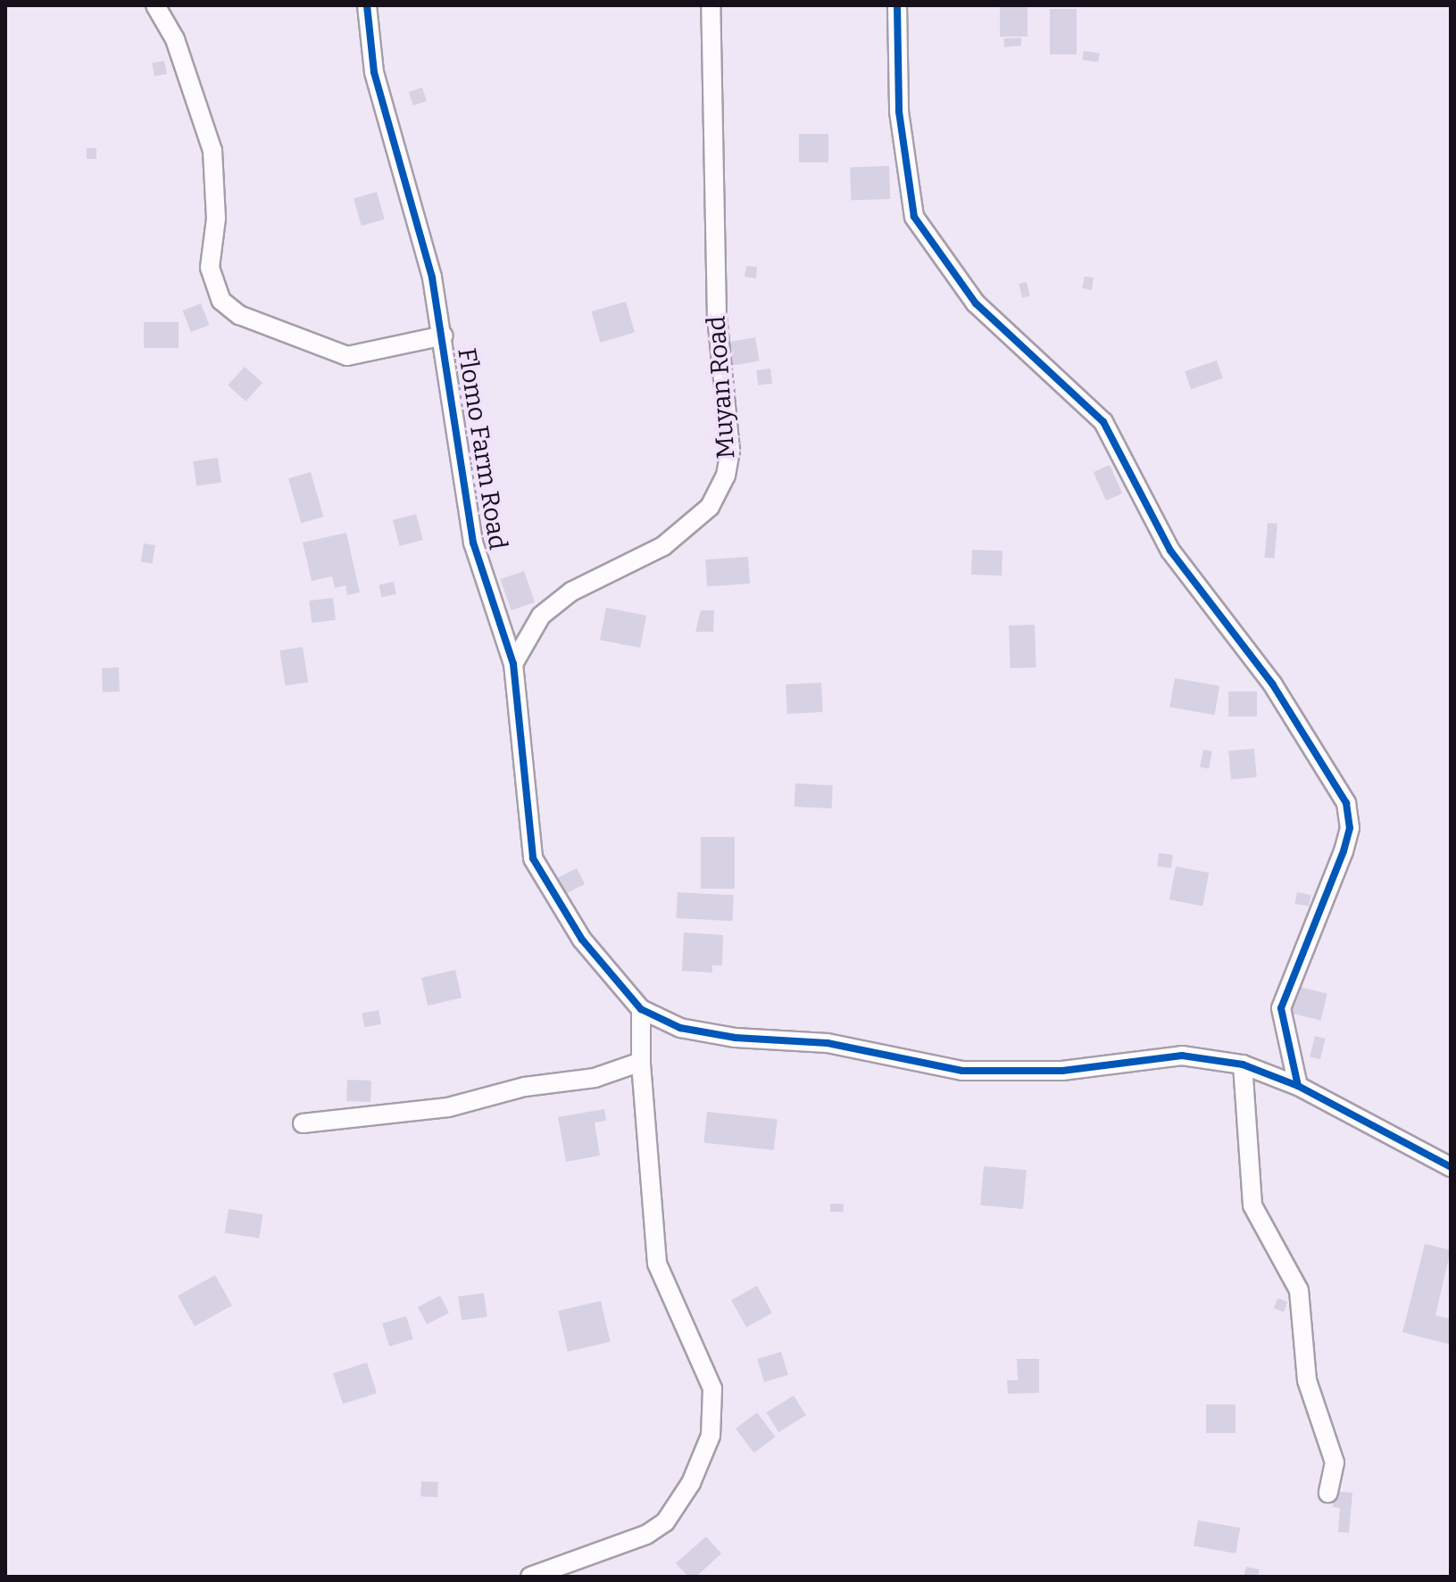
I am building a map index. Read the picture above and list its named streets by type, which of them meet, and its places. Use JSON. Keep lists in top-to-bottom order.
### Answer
{
  "streets": {
    "street": ["Muyan Road", "Flomo Farm Road"]
  },
  "crossings": [
    ["Muyan Road", "Flomo Farm Road"]
  ]
}
